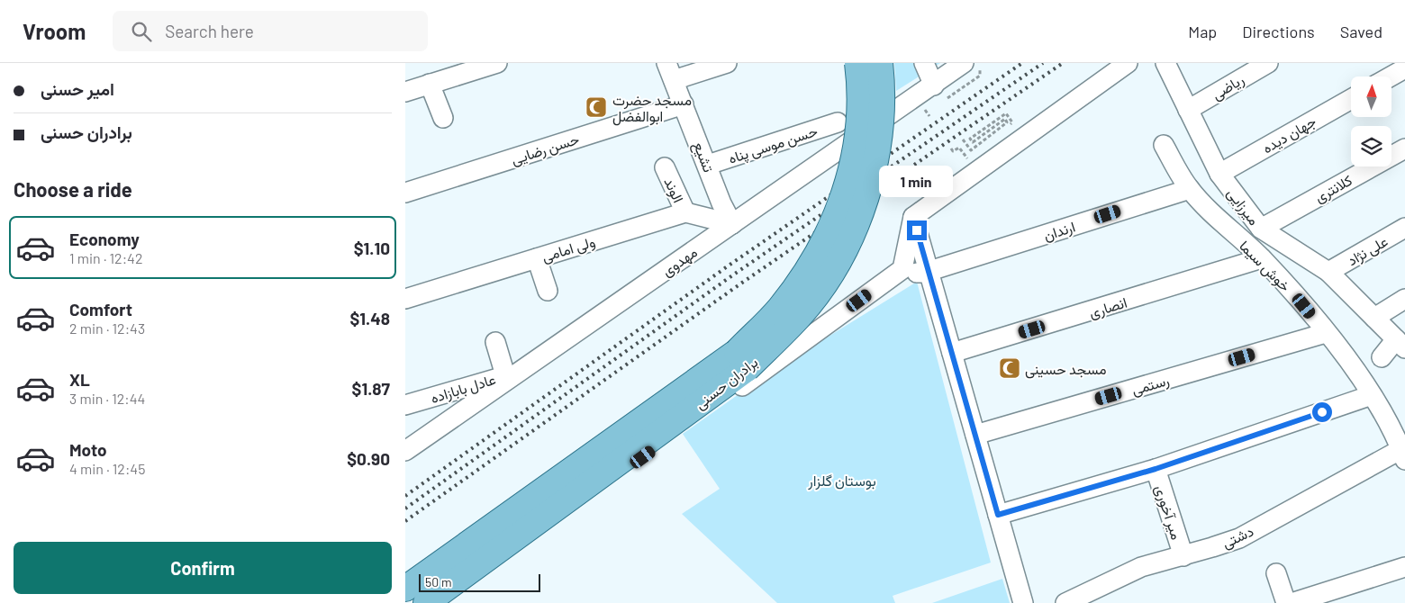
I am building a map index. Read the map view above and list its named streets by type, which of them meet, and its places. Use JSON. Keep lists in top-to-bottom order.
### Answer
{
  "streets": {
    "main road": ["برادران حسنی"],
    "street": [
      "ریاضی",
      "جهان دیده",
      "حسن موسی پناه",
      "حسن رضایی",
      "تشیع",
      "کلانتری",
      "الوند",
      "میرزایی",
      "ارندان",
      "ولی امامی",
      "علی نژاد",
      "مهدوی",
      "خوش سیما",
      "انصاری",
      "رستمی",
      "عادل بابازاده",
      "میر آخوری",
      "دشتی"
    ]
  },
  "crossings": [
    ["ریاضی", "میرزایی"],
    ["جهان دیده", "میرزایی"],
    ["حسن موسی پناه", "تشیع"],
    ["حسن رضایی", "تشیع"],
    ["تشیع", "مهدوی"],
    ["کلانتری", "میرزایی"],
    ["الوند", "ولی امامی"],
    ["میرزایی", "علی نژاد"],
    ["ارندان", "خوش سیما"],
    ["مهدوی", "عادل بابازاده"],
    ["خوش سیما", "انصاری"],
    ["خوش سیما", "رستمی"],
    ["خوش سیما", "دشتی"],
    ["میر آخوری", "دشتی"]
  ],
  "parks": ["بوستان گلزار"],
  "places": {
    "mosque": ["مسجد حضرت ابوالفضل", "مسجد حسینی"]
  },
  "scale_bar": "50 m",
  "north": "top",
  "page": {
    "header": "Vroom",
    "search": "Search here",
    "nav": ["Map", "Directions", "Saved"],
    "banner": ["امیر حسنی", "برادران حسنی"],
    "heading": "Choose a ride",
    "bubble": "1 min",
    "list": [
      {
        "name": "Economy",
        "note": "1 min · 12:42",
        "value": "$1.10"
      },
      {
        "name": "Comfort",
        "note": "2 min · 12:43",
        "value": "$1.48"
      },
      {
        "name": "XL",
        "note": "3 min · 12:44",
        "value": "$1.87"
      },
      {
        "name": "Moto",
        "note": "4 min · 12:45",
        "value": "$0.90"
      }
    ],
    "buttons": "Confirm",
    "scale": "50 m"
  }
}
